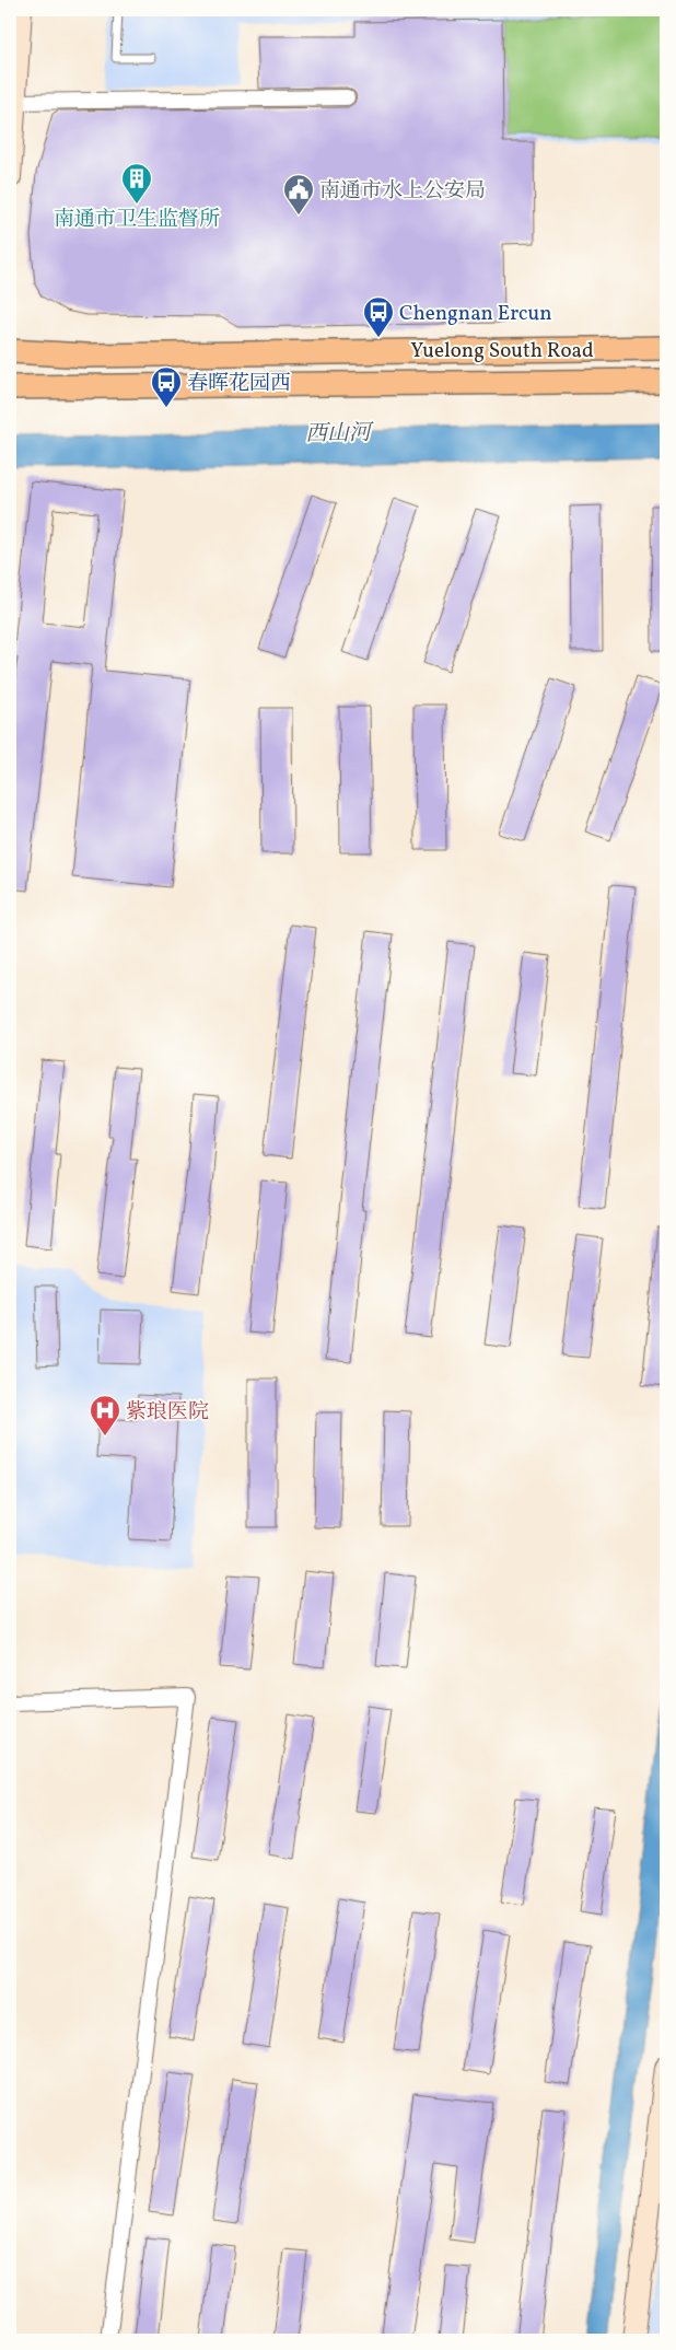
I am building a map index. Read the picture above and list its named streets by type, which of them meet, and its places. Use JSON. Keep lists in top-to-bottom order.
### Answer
{
  "streets": {
    "main road": ["Yuelong South Road"]
  },
  "water": ["西山河"],
  "places": {
    "building": ["南通市卫生监督所"],
    "public building": ["南通市水上公安局"],
    "bus stop": ["Chengnan Ercun", "春晖花园西"],
    "hospital": ["紫琅医院"]
  }
}
